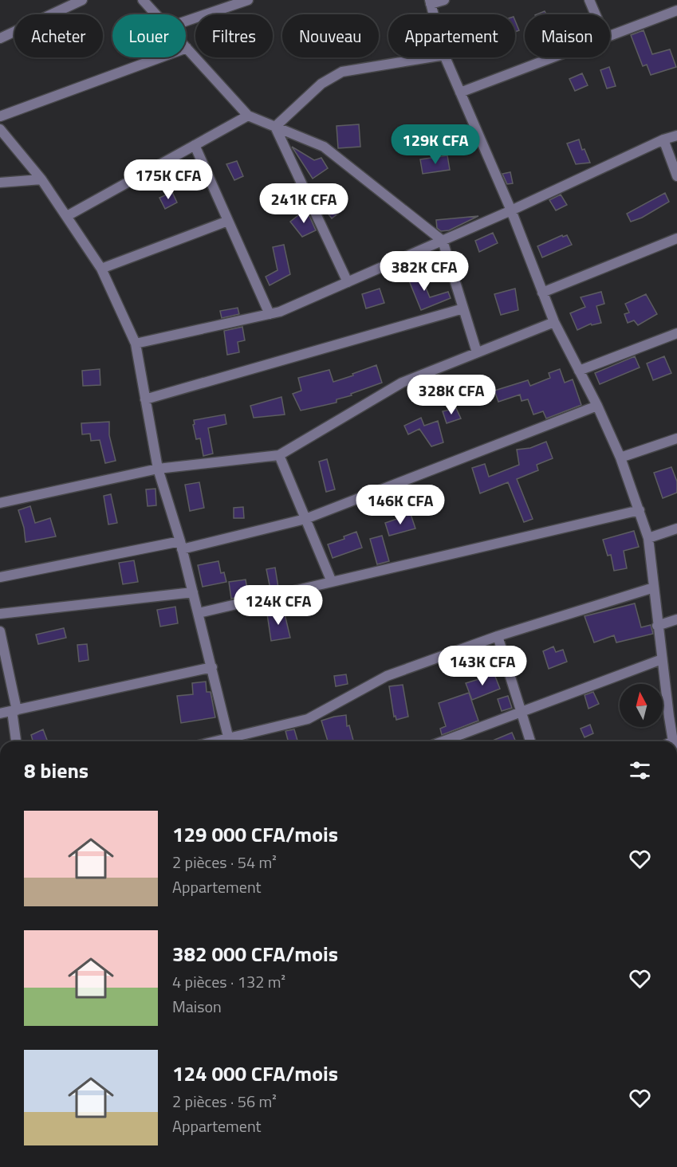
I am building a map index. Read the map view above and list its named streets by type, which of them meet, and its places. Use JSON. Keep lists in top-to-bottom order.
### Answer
{
  "north": "top",
  "page": {
    "chip": [
      "Acheter",
      "Louer",
      "Filtres",
      "Nouveau",
      "Appartement",
      "Maison"
    ],
    "price": [
      "129K CFA",
      "175K CFA",
      "241K CFA",
      "382K CFA",
      "328K CFA",
      "146K CFA",
      "124K CFA",
      "143K CFA"
    ],
    "heading": "8 biens",
    "list": [
      {
        "name": "129 000 CFA/mois",
        "note": "2 pièces · 54 m² · Appartement"
      },
      {
        "name": "382 000 CFA/mois",
        "note": "4 pièces · 132 m² · Maison"
      },
      {
        "name": "124 000 CFA/mois",
        "note": "2 pièces · 56 m² · Appartement"
      }
    ]
  }
}
